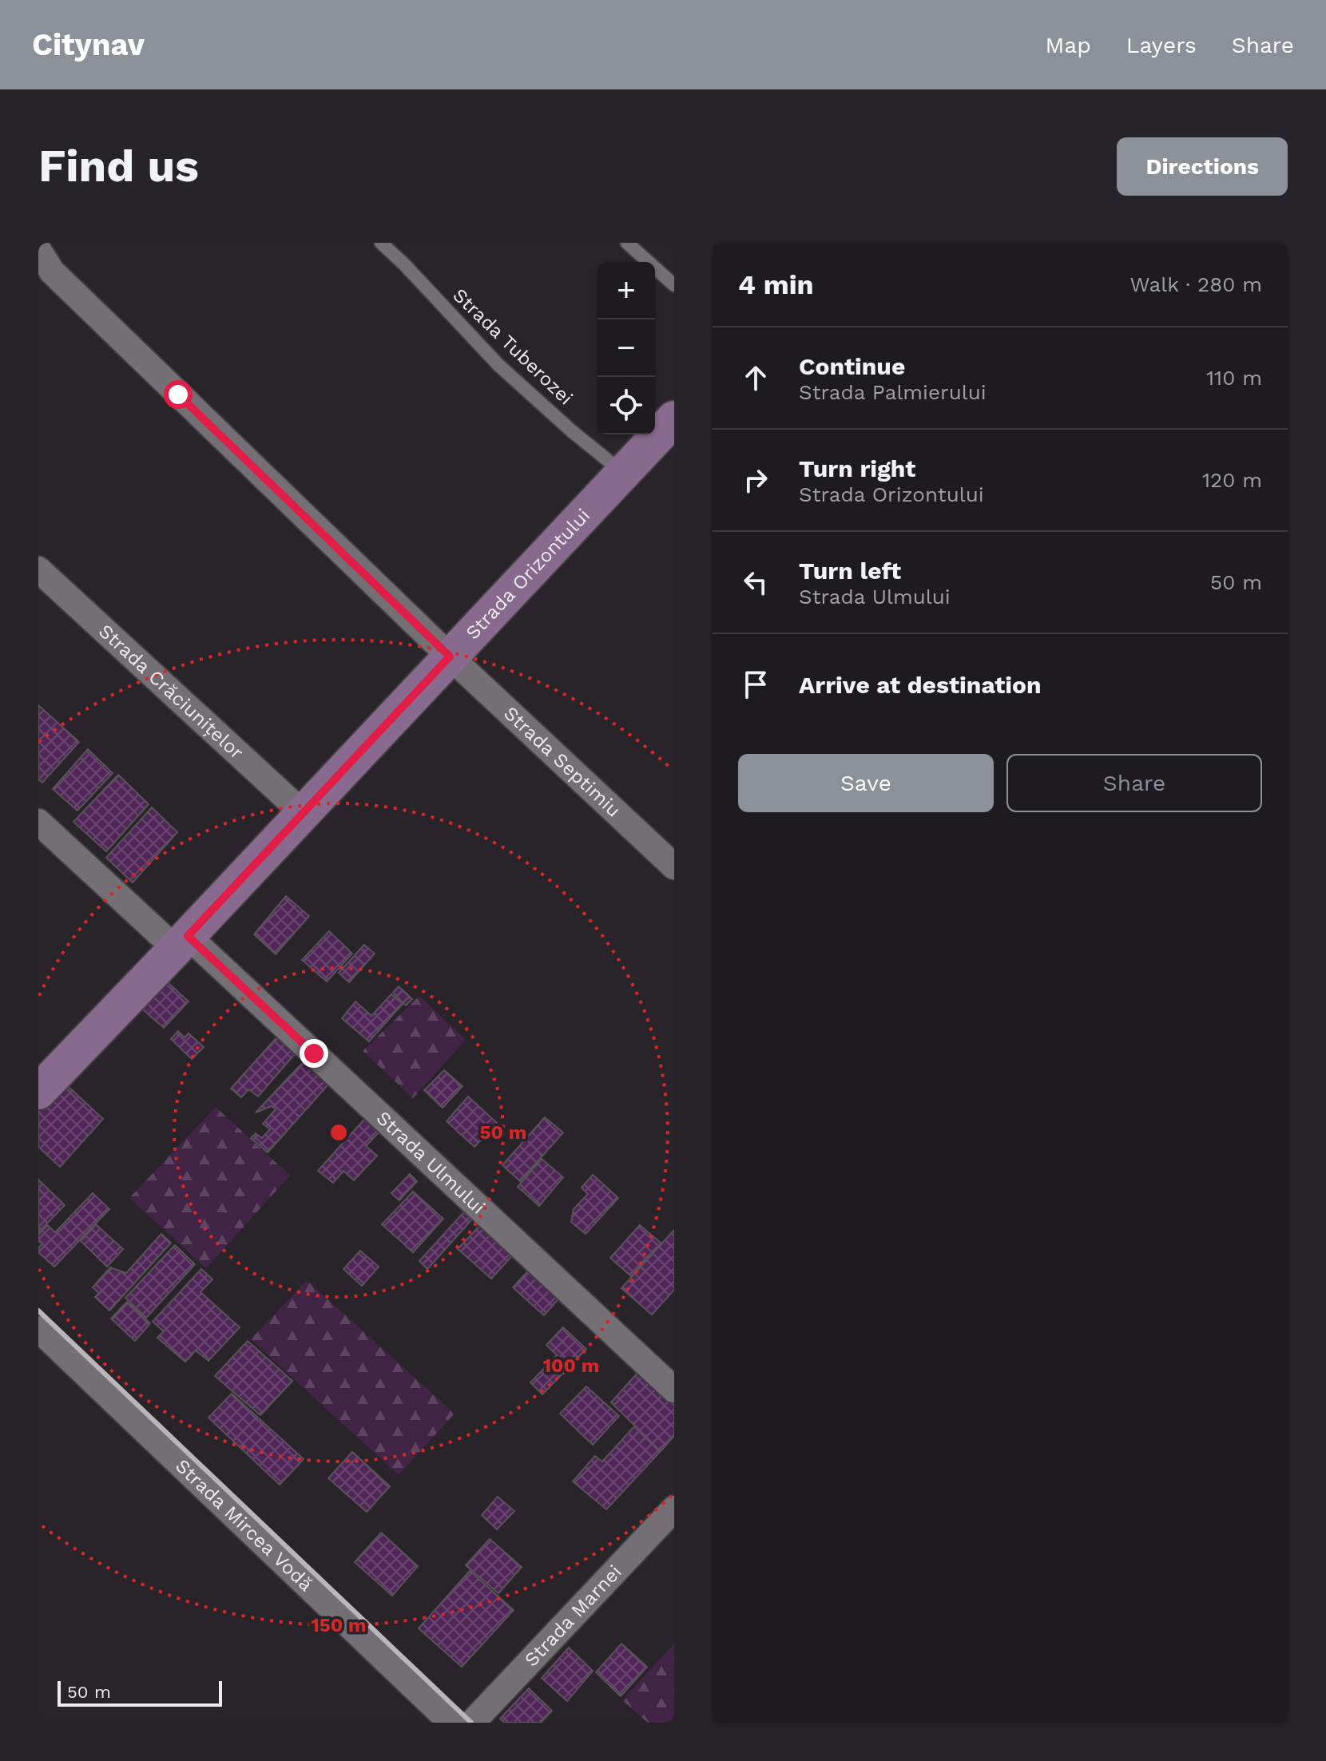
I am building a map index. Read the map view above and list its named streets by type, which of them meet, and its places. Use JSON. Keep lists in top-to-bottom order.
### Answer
{
  "streets": {
    "street": [
      "Strada Orizontului",
      "Strada Crăciunițelor",
      "Strada Septimiu",
      "Strada Ulmului",
      "Strada Mircea Vodă",
      "Strada Marnei"
    ],
    "lane": ["Strada Tuberozei"]
  },
  "crossings": [
    ["Strada Tuberozei", "Strada Orizontului"],
    ["Strada Orizontului", "Strada Crăciunițelor"],
    ["Strada Orizontului", "Strada Septimiu"],
    ["Strada Orizontului", "Strada Ulmului"]
  ],
  "scale_bar": "50 m",
  "page": {
    "header": "Citynav",
    "nav": ["Map", "Layers", "Share"],
    "buttons": [
      "Directions",
      ["Save", "Share"]
    ],
    "title": "Find us",
    "heading": ["4 min", "Walk · 280 m"],
    "map_buttons": ["+", "−"],
    "list": [
      ["Continue", "Strada Palmierului", "110 m"],
      ["Turn right", "Strada Orizontului", "120 m"],
      ["Turn left", "Strada Ulmului", "50 m"],
      "Arrive at destination"
    ],
    "scale": "50 m"
  },
  "rings": ["50 m", "100 m", "150 m"]
}
